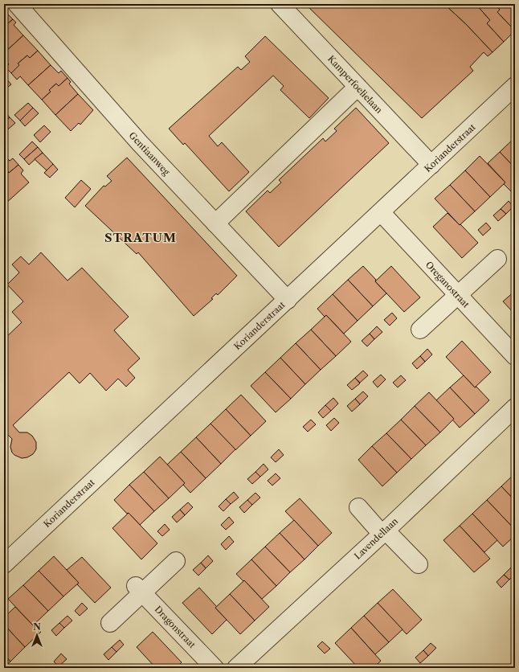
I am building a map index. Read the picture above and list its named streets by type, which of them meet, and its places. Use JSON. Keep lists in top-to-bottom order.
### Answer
{
  "streets": {
    "street": [
      "Kamperfoelielaan",
      "Korianderstraat",
      "Gentiaanweg",
      "Oreganostraat",
      "Lavendellaan",
      "Dragonstraat"
    ]
  },
  "crossings": [
    ["Kamperfoelielaan", "Korianderstraat"],
    ["Korianderstraat", "Gentiaanweg"],
    ["Korianderstraat", "Oreganostraat"]
  ],
  "districts": ["STRATUM"],
  "north": "top"
}
